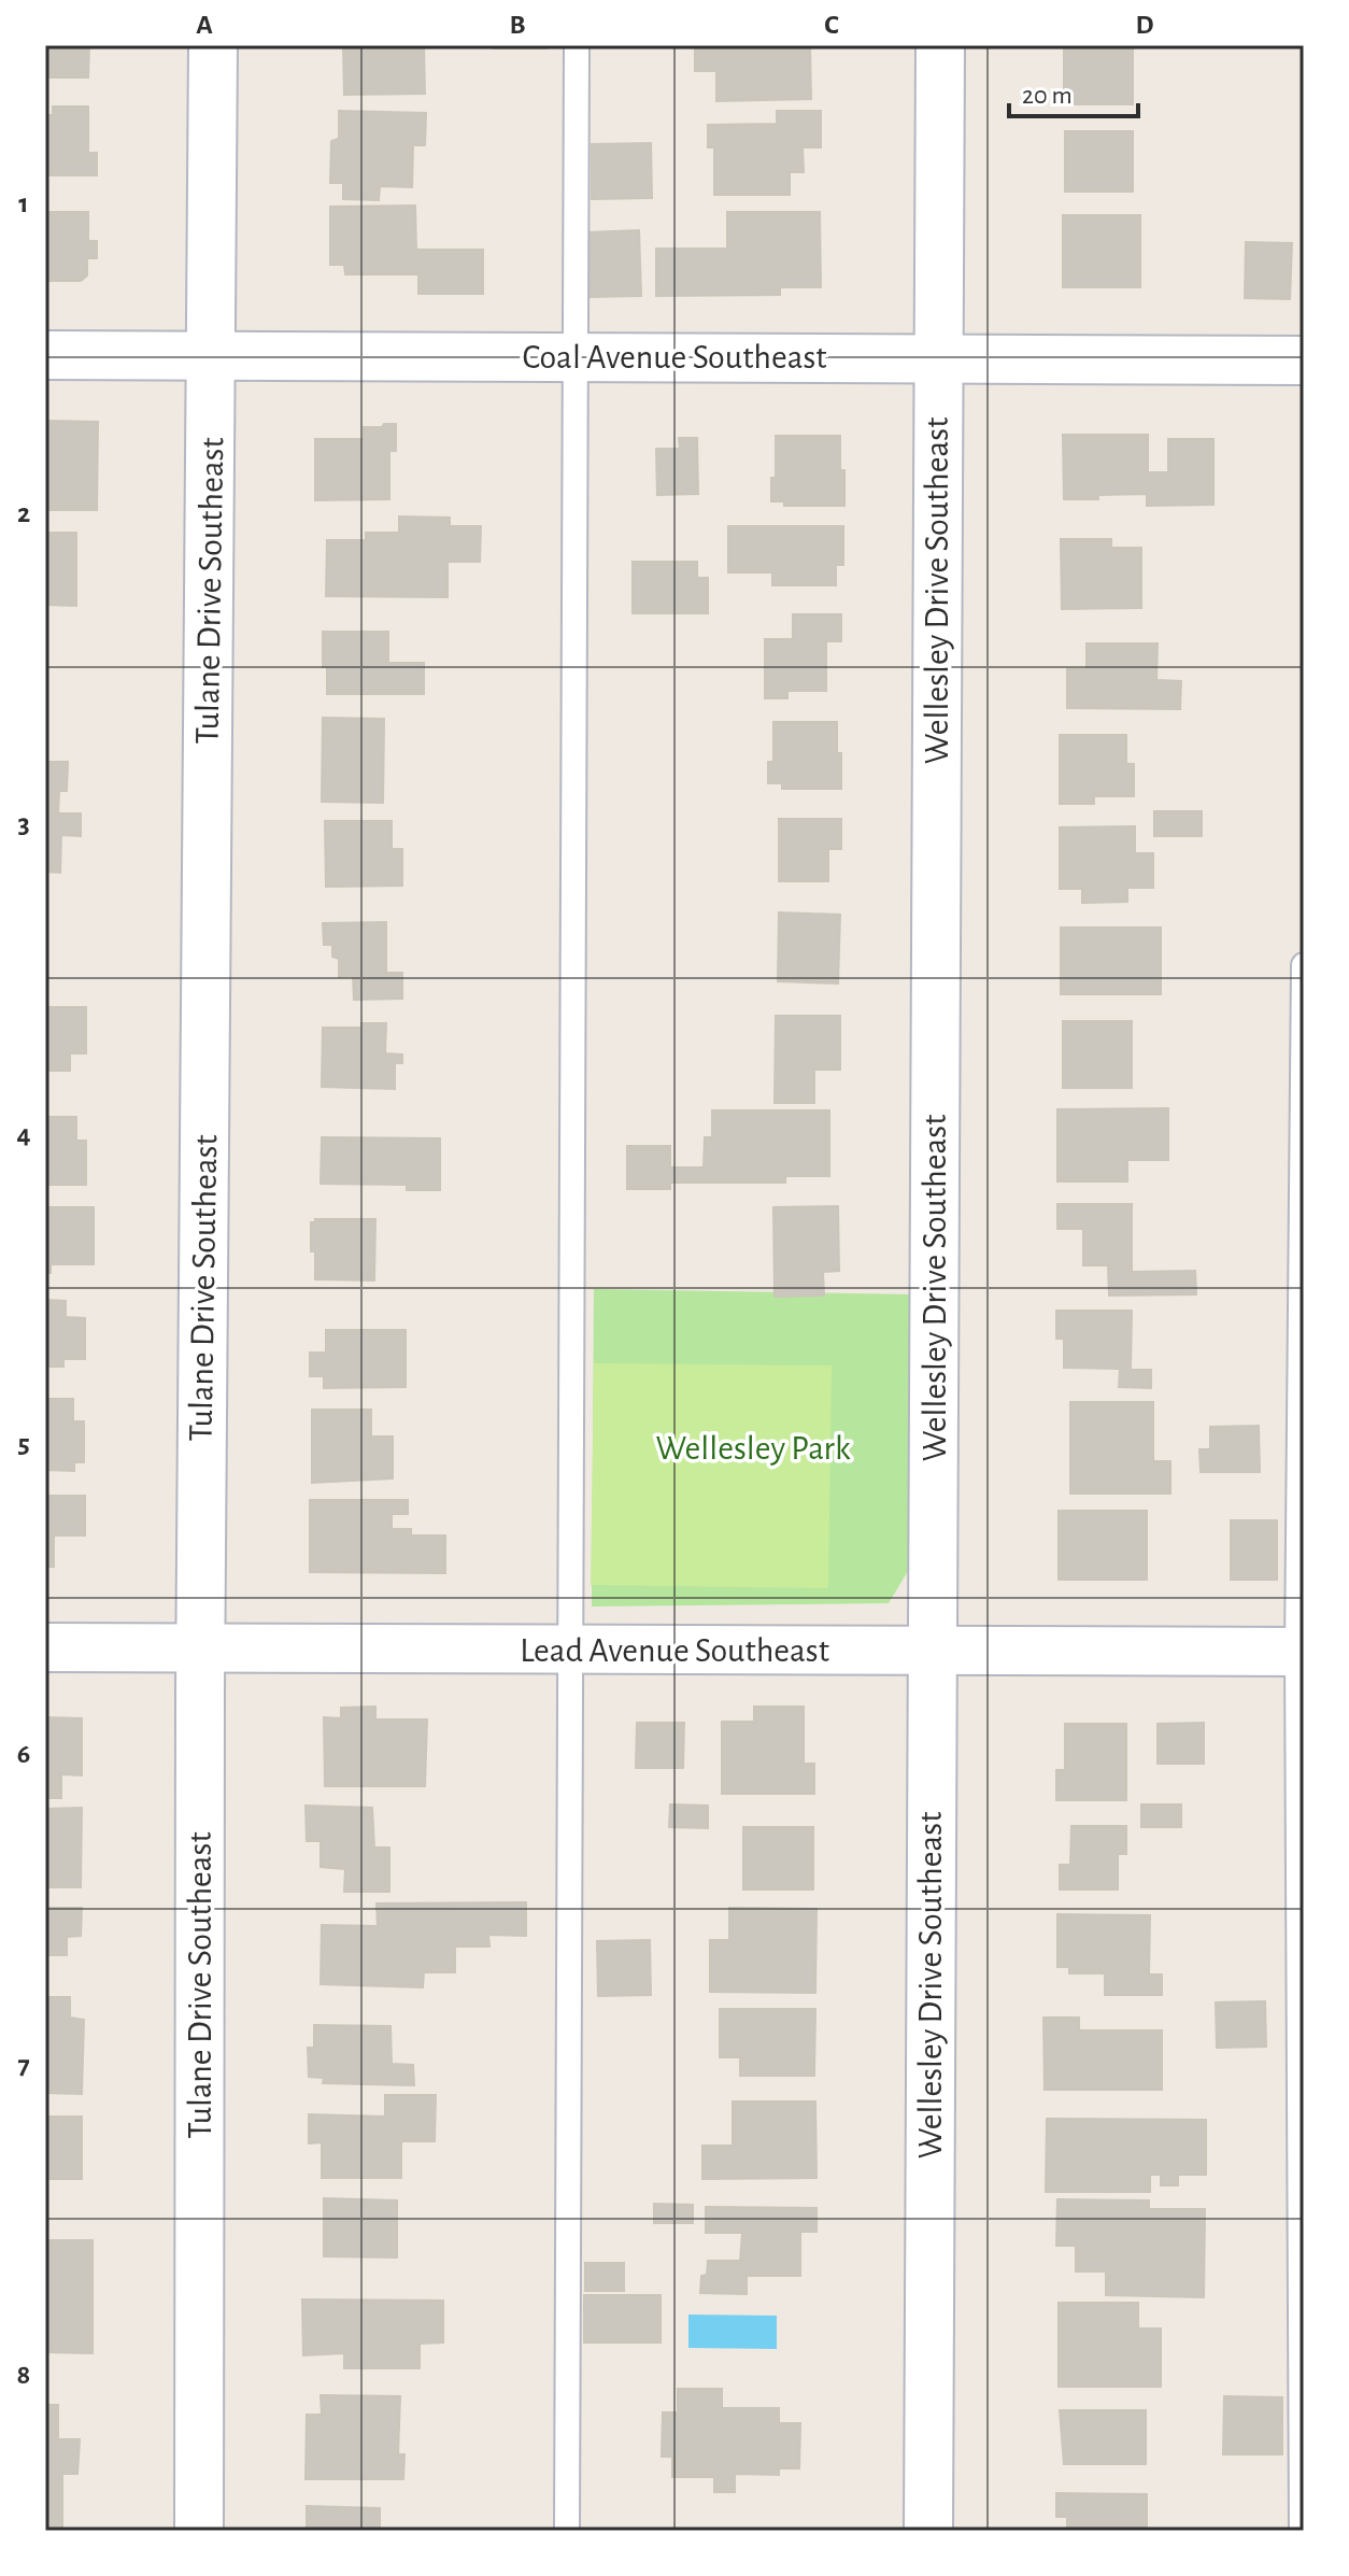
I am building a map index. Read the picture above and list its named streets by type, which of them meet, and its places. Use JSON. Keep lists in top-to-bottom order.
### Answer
{
  "streets": {
    "street": [
      "Coal Avenue Southeast",
      "Tulane Drive Southeast",
      "Wellesley Drive Southeast",
      "Lead Avenue Southeast"
    ]
  },
  "crossings": [
    ["Coal Avenue Southeast", "Tulane Drive Southeast"],
    ["Coal Avenue Southeast", "Wellesley Drive Southeast"],
    ["Tulane Drive Southeast", "Lead Avenue Southeast"],
    ["Wellesley Drive Southeast", "Lead Avenue Southeast"]
  ],
  "parks": ["Wellesley Park"],
  "scale_bar": "20 m",
  "grid": {
    "columns": [
      "A",
      "B",
      "C",
      "D"
    ],
    "rows": [
      "1",
      "2",
      "3",
      "4",
      "5",
      "6",
      "7",
      "8"
    ]
  }
}
